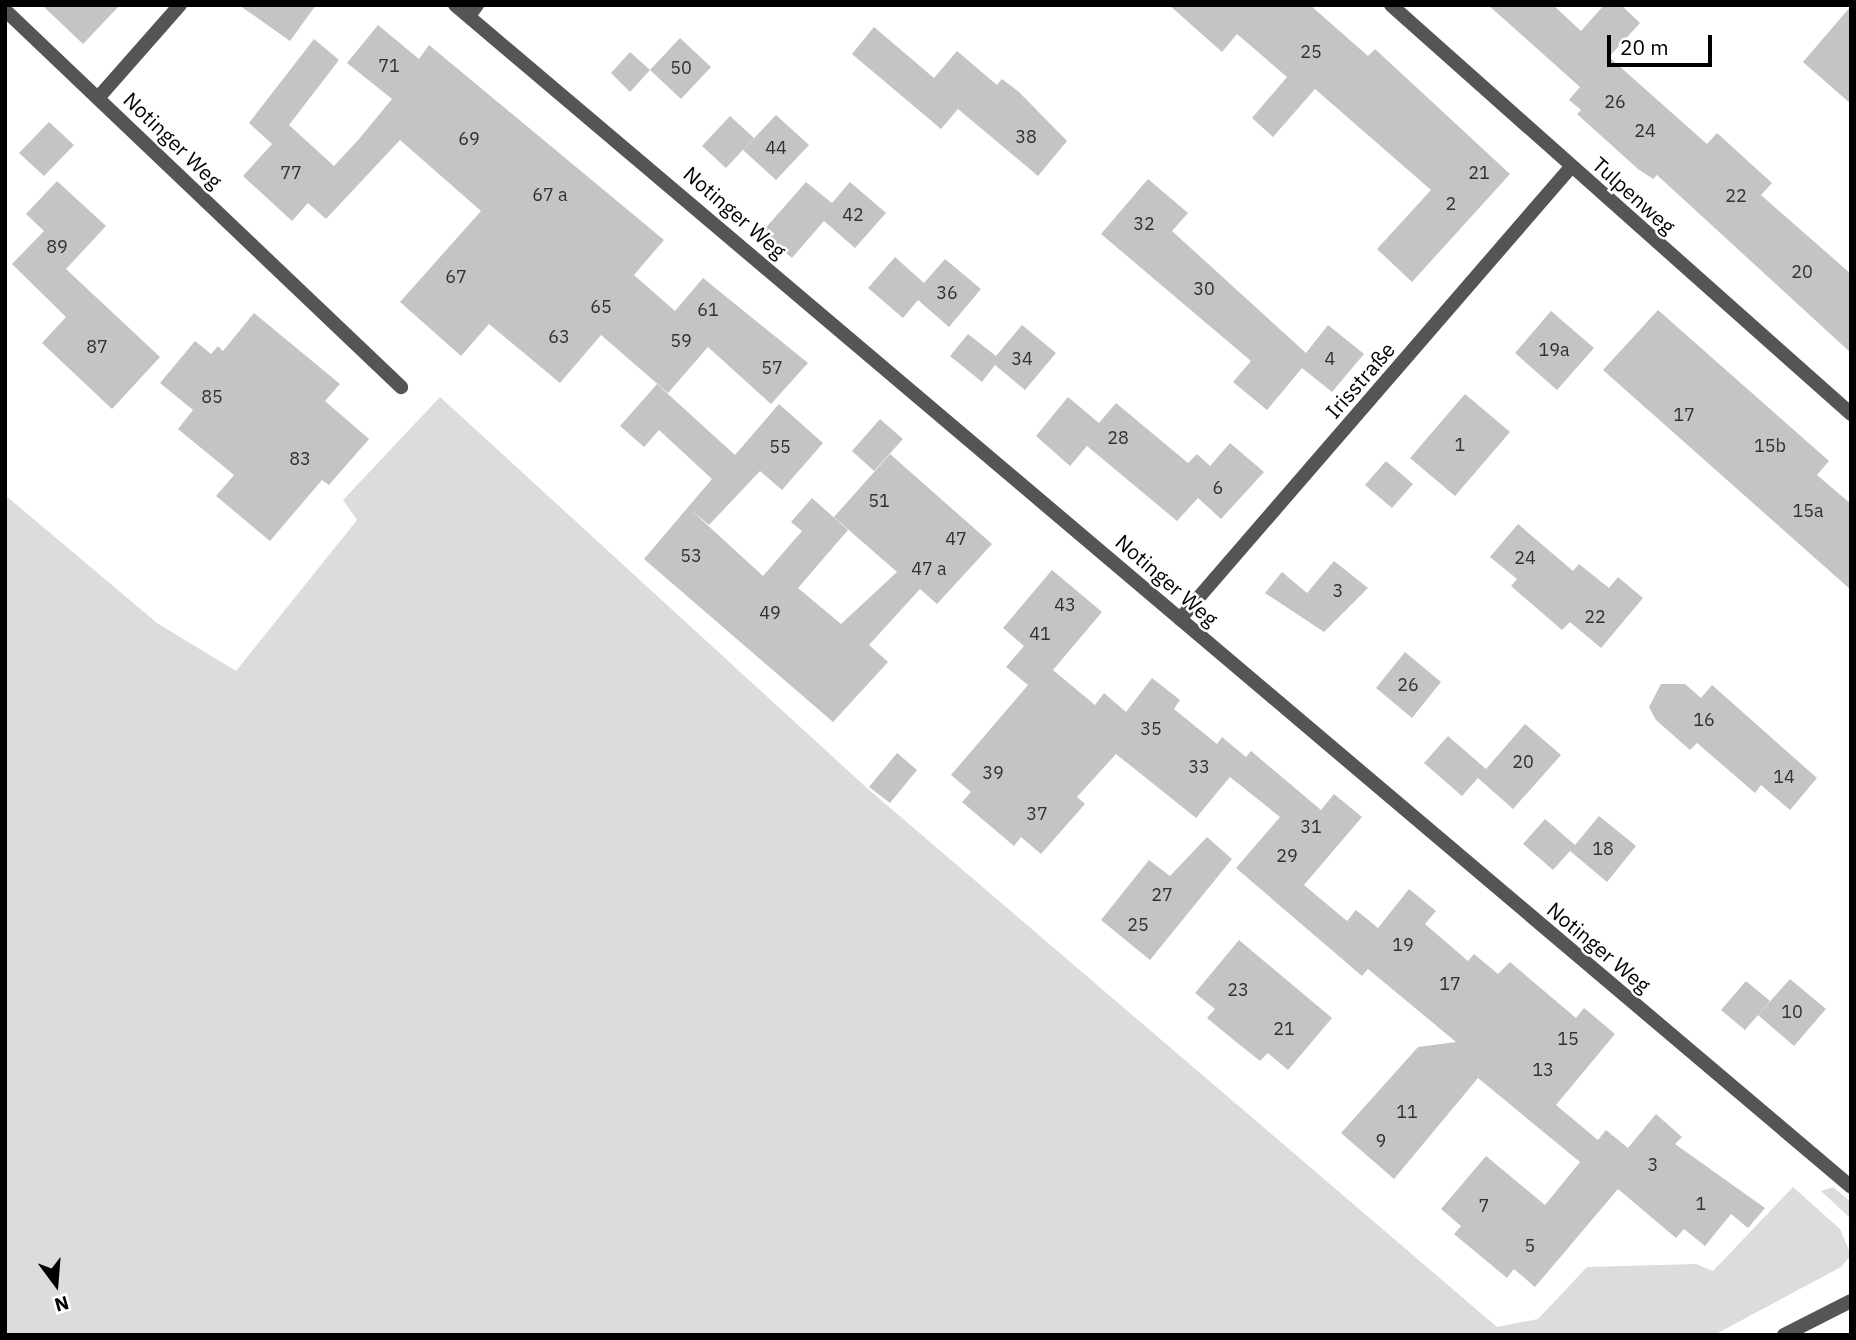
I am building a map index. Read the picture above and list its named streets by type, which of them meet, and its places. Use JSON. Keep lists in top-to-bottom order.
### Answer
{
  "streets": {
    "street": ["Notinger Weg", "Tulpenweg", "Irisstraße"]
  },
  "crossings": [
    ["Notinger Weg", "Irisstraße"],
    ["Tulpenweg", "Irisstraße"]
  ],
  "house_numbers": [
    "25",
    "71",
    "50",
    "26",
    "24",
    "38",
    "69",
    "44",
    "77",
    "21",
    "67 a",
    "22",
    "2",
    "42",
    "32",
    "89",
    "20",
    "67",
    "30",
    "36",
    "65",
    "61",
    "63",
    "59",
    "87",
    "19a",
    "34",
    "4",
    "57",
    "85",
    "17",
    "28",
    "1",
    "15b",
    "55",
    "83",
    "6",
    "51",
    "15a",
    "47",
    "53",
    "24",
    "47 a",
    "3",
    "43",
    "49",
    "22",
    "41",
    "26",
    "16",
    "35",
    "20",
    "33",
    "39",
    "14",
    "37",
    "31",
    "18",
    "29",
    "27",
    "25",
    "19",
    "17",
    "23",
    "10",
    "21",
    "15",
    "13",
    "11",
    "9",
    "3",
    "1",
    "7",
    "5"
  ],
  "scale_bar": "20 m",
  "north": "bottom"
}
